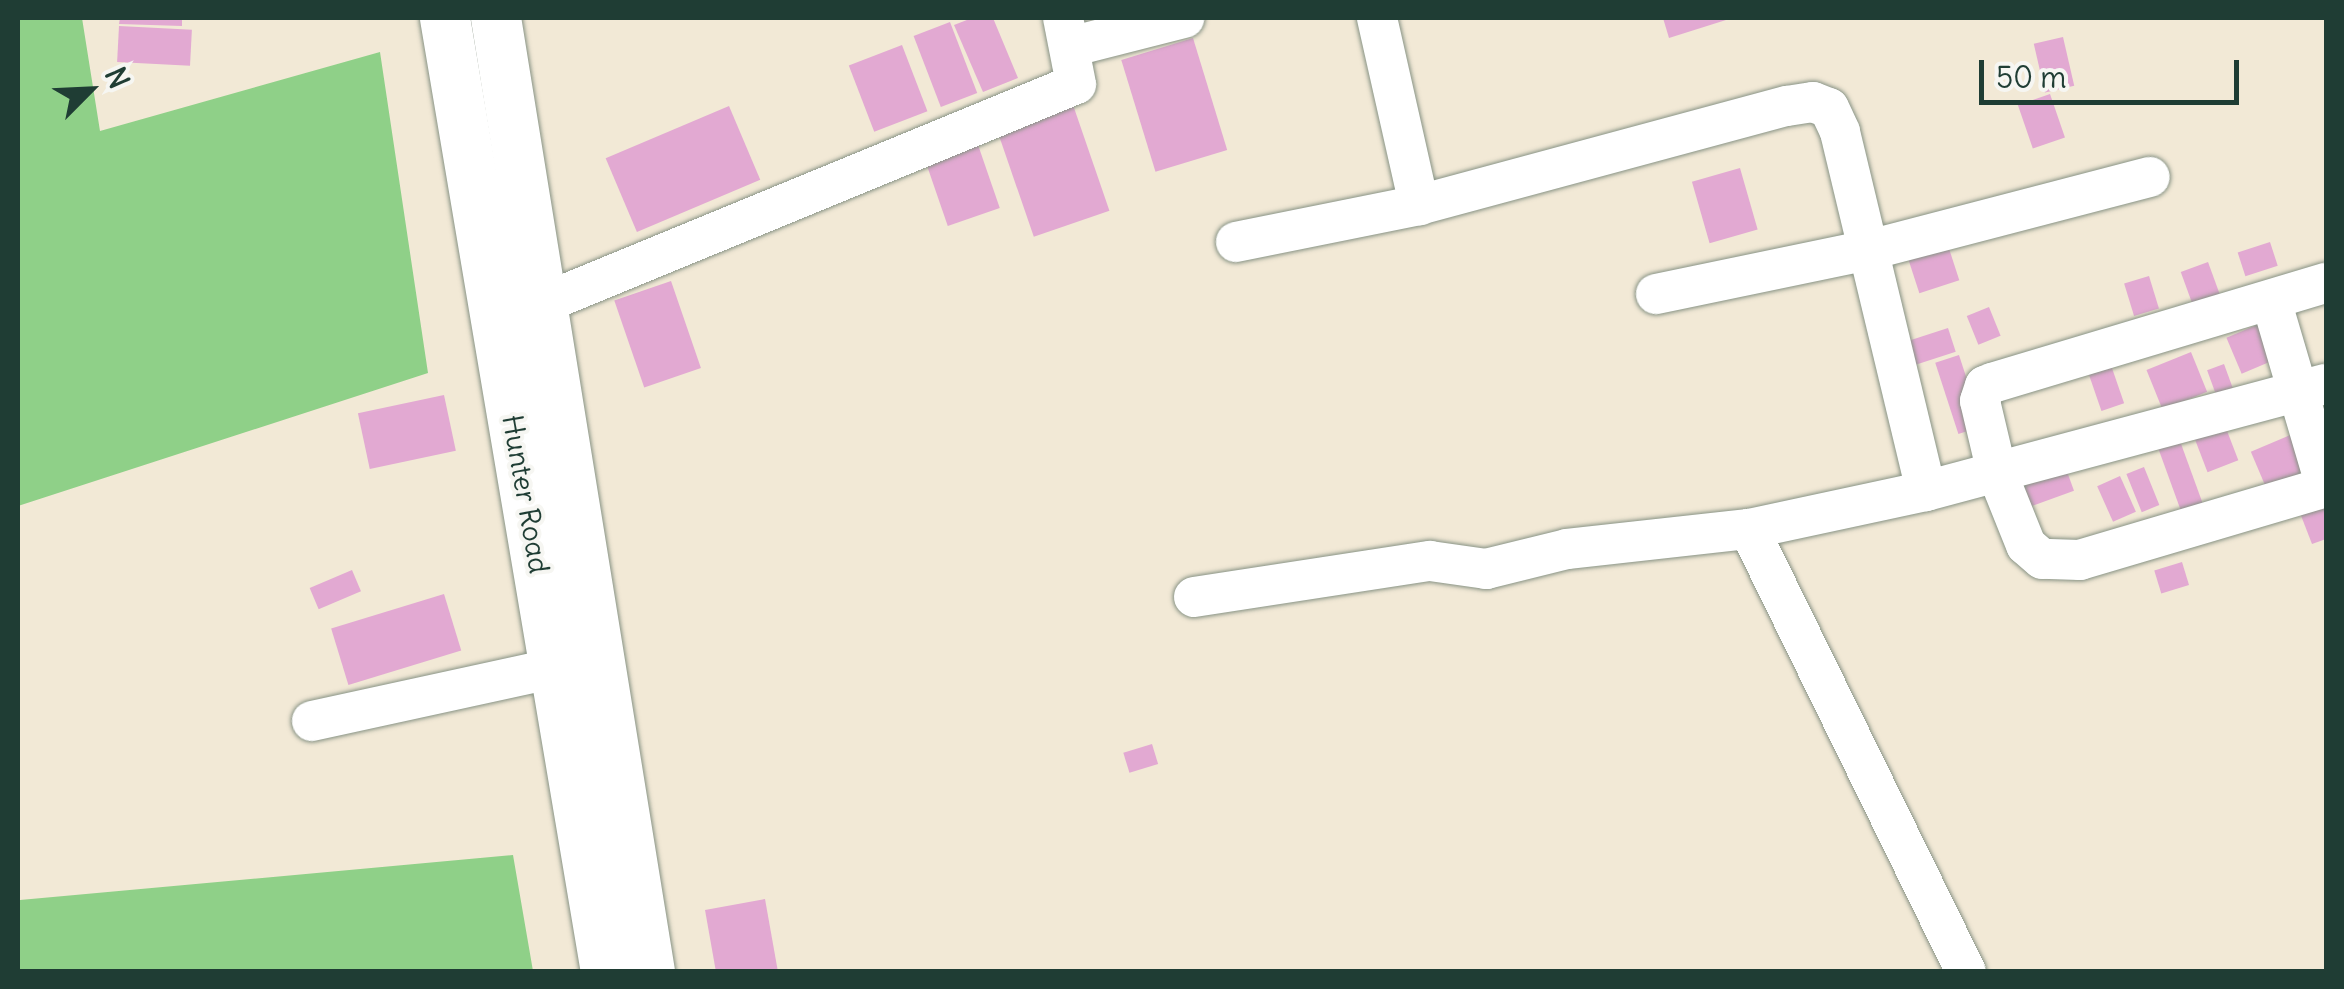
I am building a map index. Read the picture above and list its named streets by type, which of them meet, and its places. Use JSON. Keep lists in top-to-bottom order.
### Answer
{
  "streets": {
    "street": ["Hunter Road"]
  },
  "scale_bar": "50 m",
  "north": "top right"
}
